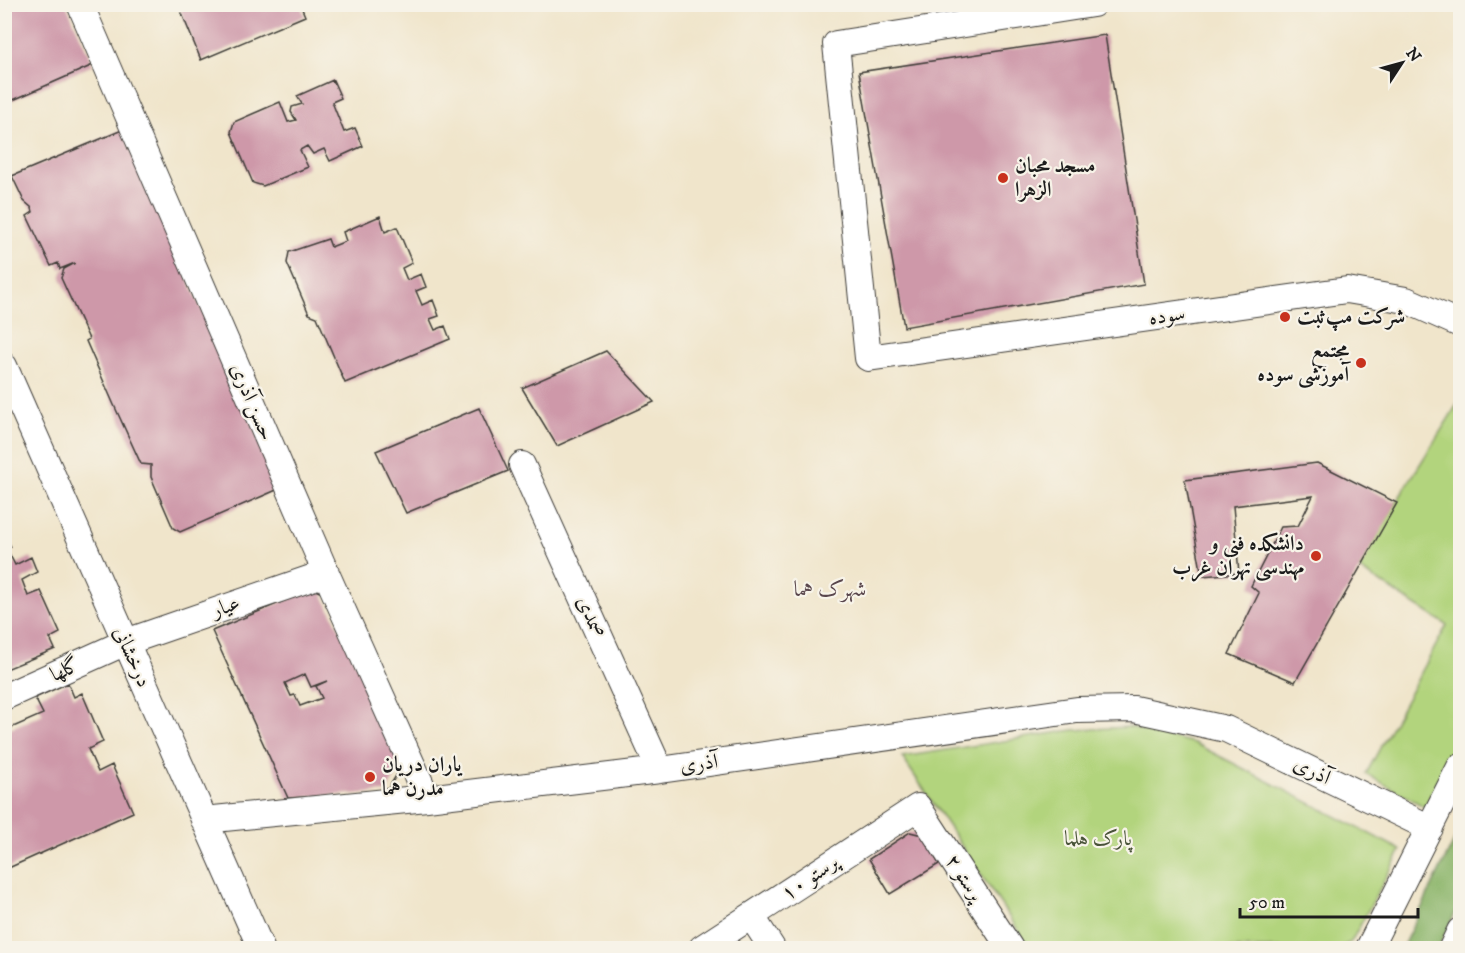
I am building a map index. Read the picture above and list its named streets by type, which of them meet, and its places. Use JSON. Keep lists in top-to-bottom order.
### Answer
{
  "streets": {
    "street": [
      "سوده",
      "حسن آذری",
      "عیار",
      "صمدی",
      "درخشانی",
      "گلها",
      "آذری",
      "پرستو ۱۰",
      "پرستو ۲"
    ]
  },
  "crossings": [
    ["حسن آذری", "عیار"],
    ["حسن آذری", "آذری"],
    ["عیار", "درخشانی"],
    ["عیار", "گلها"],
    ["صمدی", "آذری"],
    ["درخشانی", "گلها"],
    ["درخشانی", "آذری"],
    ["پرستو ۱۰", "پرستو ۲"]
  ],
  "districts": ["شهرک هما"],
  "parks": ["پارک هلما"],
  "places": [
    "مسجد محبان الزهرا",
    "شرکت مپ‌ثبت",
    "مجتمع آموزشی سوده",
    "دانشکده فنی و مهندسی تهران غرب",
    "یاران دریان مدرن هما"
  ],
  "scale_bar": "50 m",
  "north": "top right"
}
